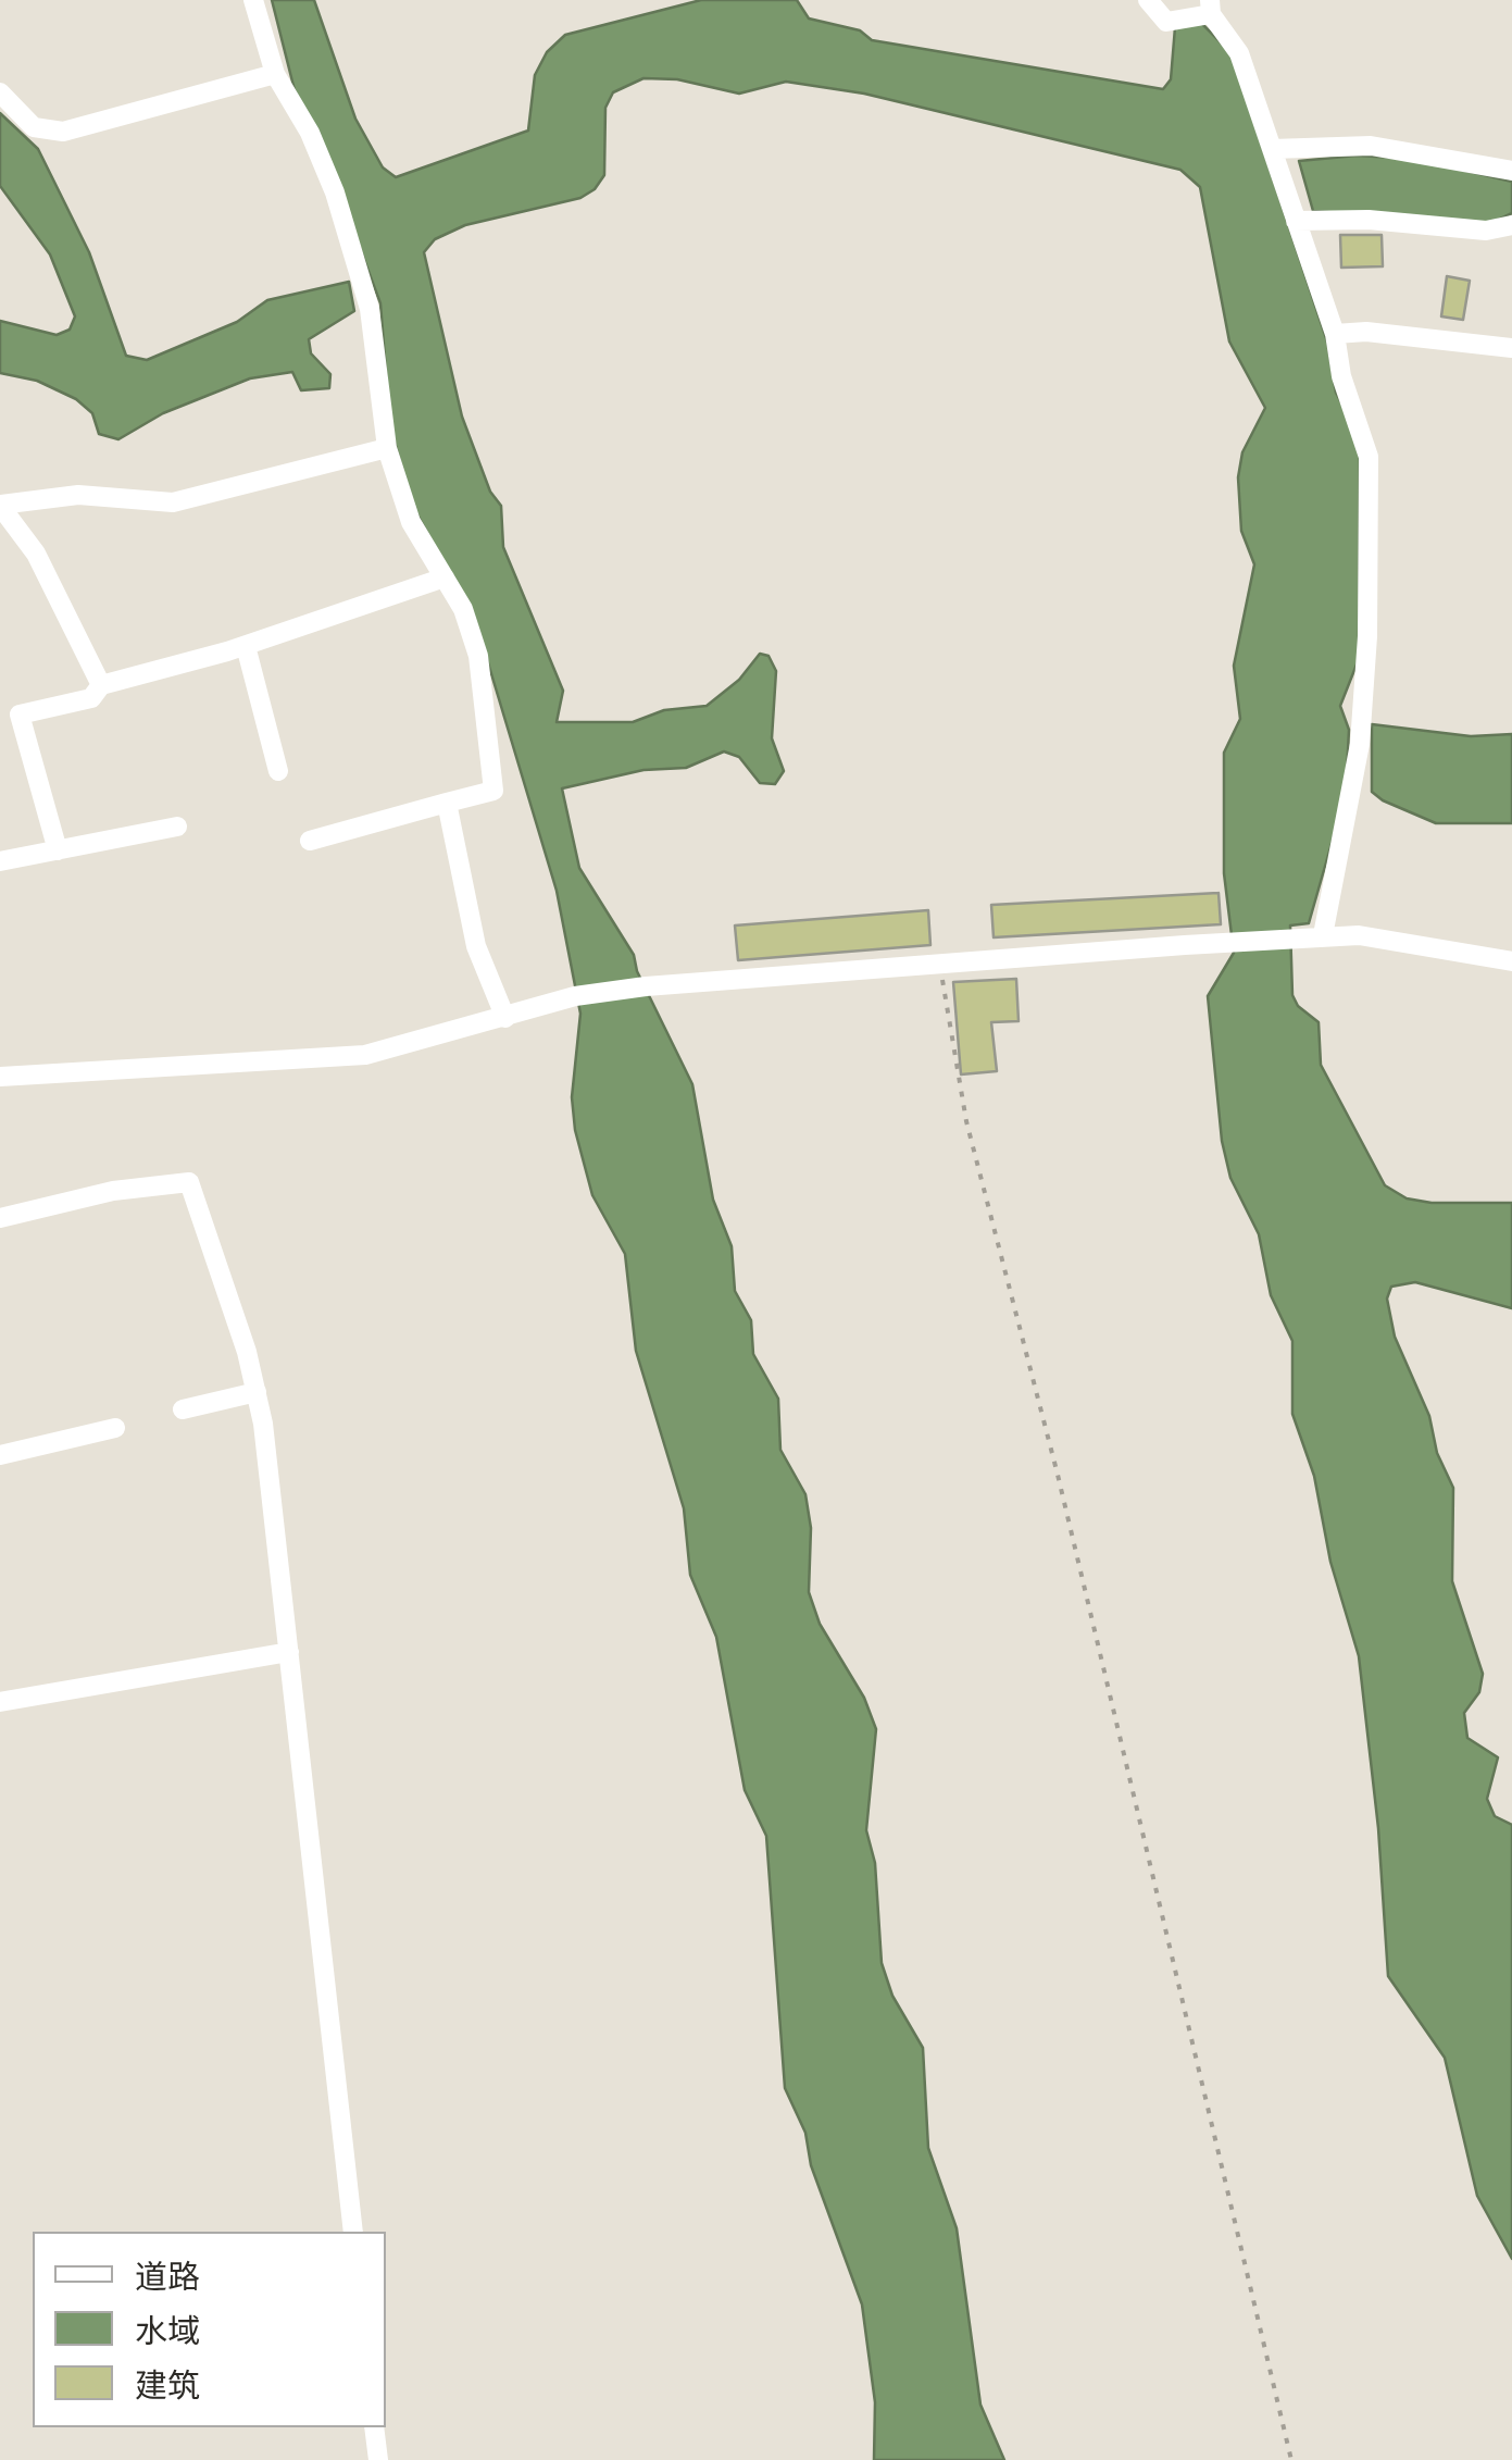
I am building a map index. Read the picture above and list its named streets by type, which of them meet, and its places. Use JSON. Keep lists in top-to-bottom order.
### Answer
{
  "legend": ["道路", "水域", "建筑"]
}
